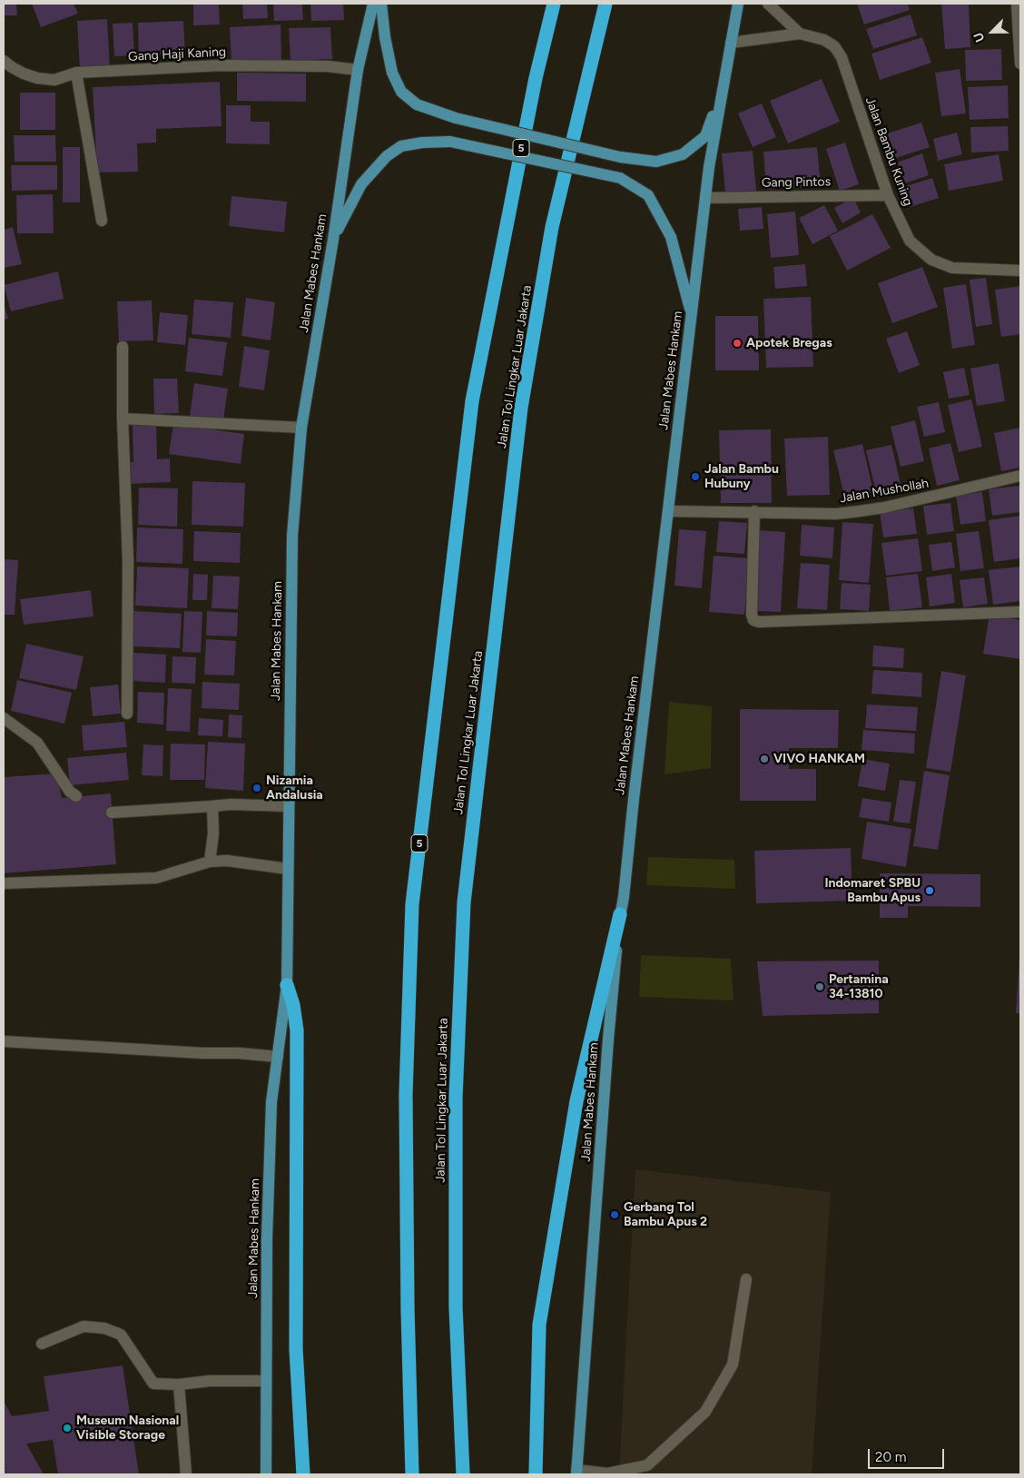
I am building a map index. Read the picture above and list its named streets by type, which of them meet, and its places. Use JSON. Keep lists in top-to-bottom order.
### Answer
{
  "streets": {
    "highway": ["5", "Jalan Tol Lingkar Luar Jakarta"],
    "main road": ["Jalan Mabes Hankam"],
    "street": [
      "Gang Haji Kaning",
      "Jalan Bambu Kuning",
      "Gang Pintos",
      "Jalan Mushollah"
    ]
  },
  "crossings": [
    ["Gang Haji Kaning", "Jalan Mabes Hankam"],
    ["Jalan Bambu Kuning", "Gang Pintos"],
    ["Jalan Bambu Kuning", "Jalan Mabes Hankam"],
    ["Gang Pintos", "Jalan Mabes Hankam"],
    ["Jalan Mabes Hankam", "Jalan Mushollah"]
  ],
  "places": [
    "Apotek Bregas",
    "Jalan Bambu Hubuny",
    "VIVO HANKAM",
    "Nizamia Andalusia",
    "Indomaret SPBU Bambu Apus",
    "Pertamina 34-13810",
    "Gerbang Tol Bambu Apus 2",
    "Museum Nasional Visible Storage"
  ],
  "scale_bar": "20 m",
  "north": "bottom left"
}
